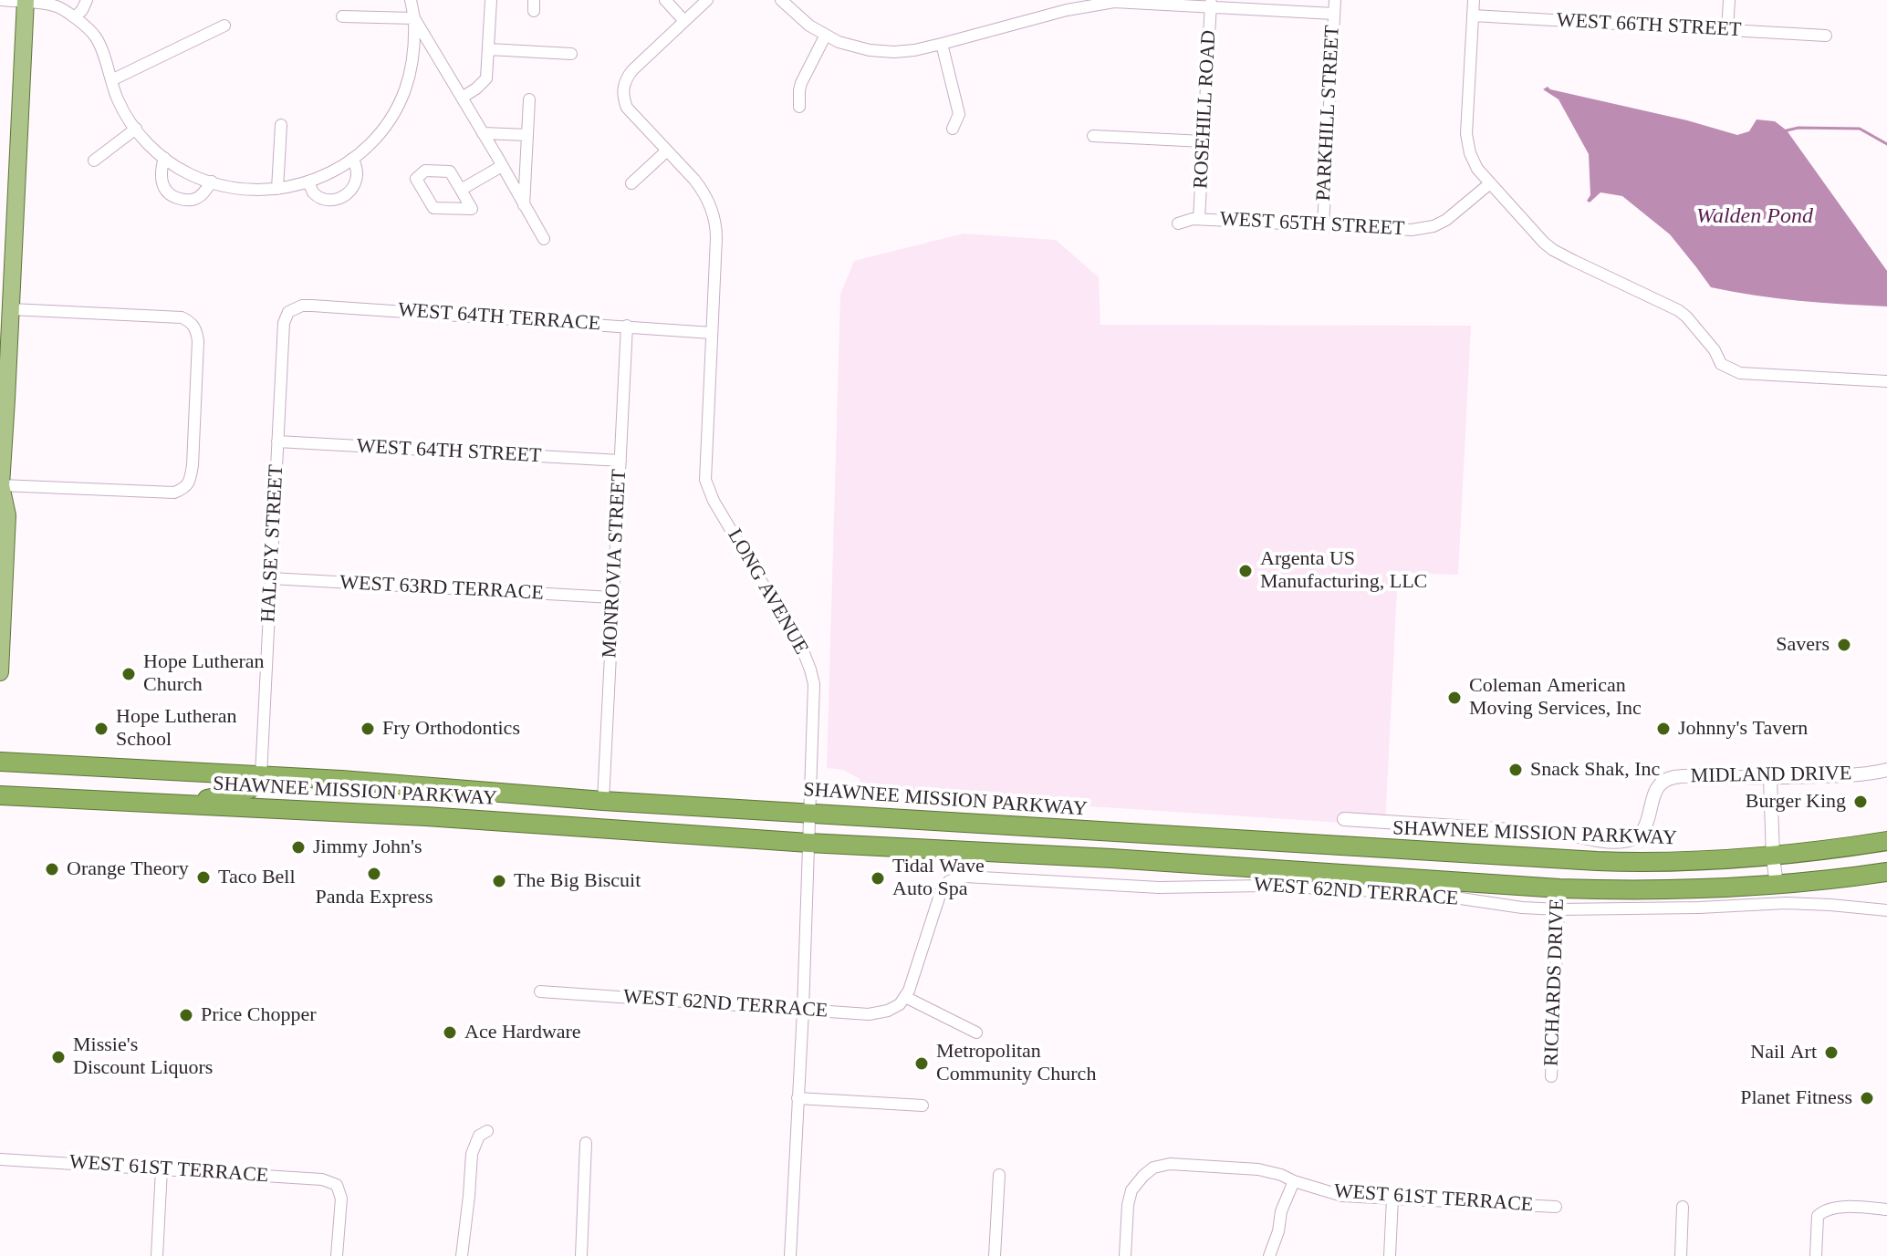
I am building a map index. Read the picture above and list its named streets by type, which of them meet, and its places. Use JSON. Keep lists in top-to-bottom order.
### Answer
{
  "streets": {
    "highway": ["SHAWNEE MISSION PARKWAY"],
    "street": [
      "WEST 66TH STREET",
      "ROSEHILL ROAD",
      "PARKHILL STREET",
      "WEST 65TH STREET",
      "WEST 64TH TERRACE",
      "WEST 64TH STREET",
      "HALSEY STREET",
      "MONROVIA STREET",
      "WEST 63RD TERRACE",
      "LONG AVENUE",
      "MIDLAND DRIVE",
      "WEST 62ND TERRACE",
      "RICHARDS DRIVE",
      "WEST 61ST TERRACE"
    ]
  },
  "crossings": [
    ["ROSEHILL ROAD", "WEST 65TH STREET"],
    ["PARKHILL STREET", "WEST 65TH STREET"],
    ["WEST 64TH TERRACE", "HALSEY STREET"],
    ["WEST 64TH TERRACE", "MONROVIA STREET"],
    ["WEST 64TH TERRACE", "LONG AVENUE"],
    ["WEST 64TH STREET", "HALSEY STREET"],
    ["WEST 64TH STREET", "MONROVIA STREET"],
    ["HALSEY STREET", "WEST 63RD TERRACE"],
    ["HALSEY STREET", "SHAWNEE MISSION PARKWAY"],
    ["MONROVIA STREET", "WEST 63RD TERRACE"],
    ["MONROVIA STREET", "SHAWNEE MISSION PARKWAY"],
    ["LONG AVENUE", "SHAWNEE MISSION PARKWAY"],
    ["LONG AVENUE", "WEST 62ND TERRACE"],
    ["SHAWNEE MISSION PARKWAY", "RICHARDS DRIVE"],
    ["WEST 62ND TERRACE", "RICHARDS DRIVE"]
  ],
  "water": ["Walden Pond"],
  "places": [
    "Argenta US Manufacturing, LLC",
    "Savers",
    "Hope Lutheran Church",
    "Coleman American Moving Services, Inc",
    "Hope Lutheran School",
    "Fry Orthodontics",
    "Johnny's Tavern",
    "Snack Shak, Inc",
    "Burger King",
    "Jimmy John's",
    "Orange Theory",
    "Panda Express",
    "Taco Bell",
    "Tidal Wave Auto Spa",
    "The Big Biscuit",
    "Price Chopper",
    "Ace Hardware",
    "Nail Art",
    "Missie's Discount Liquors",
    "Metropolitan Community Church",
    "Planet Fitness"
  ]
}
